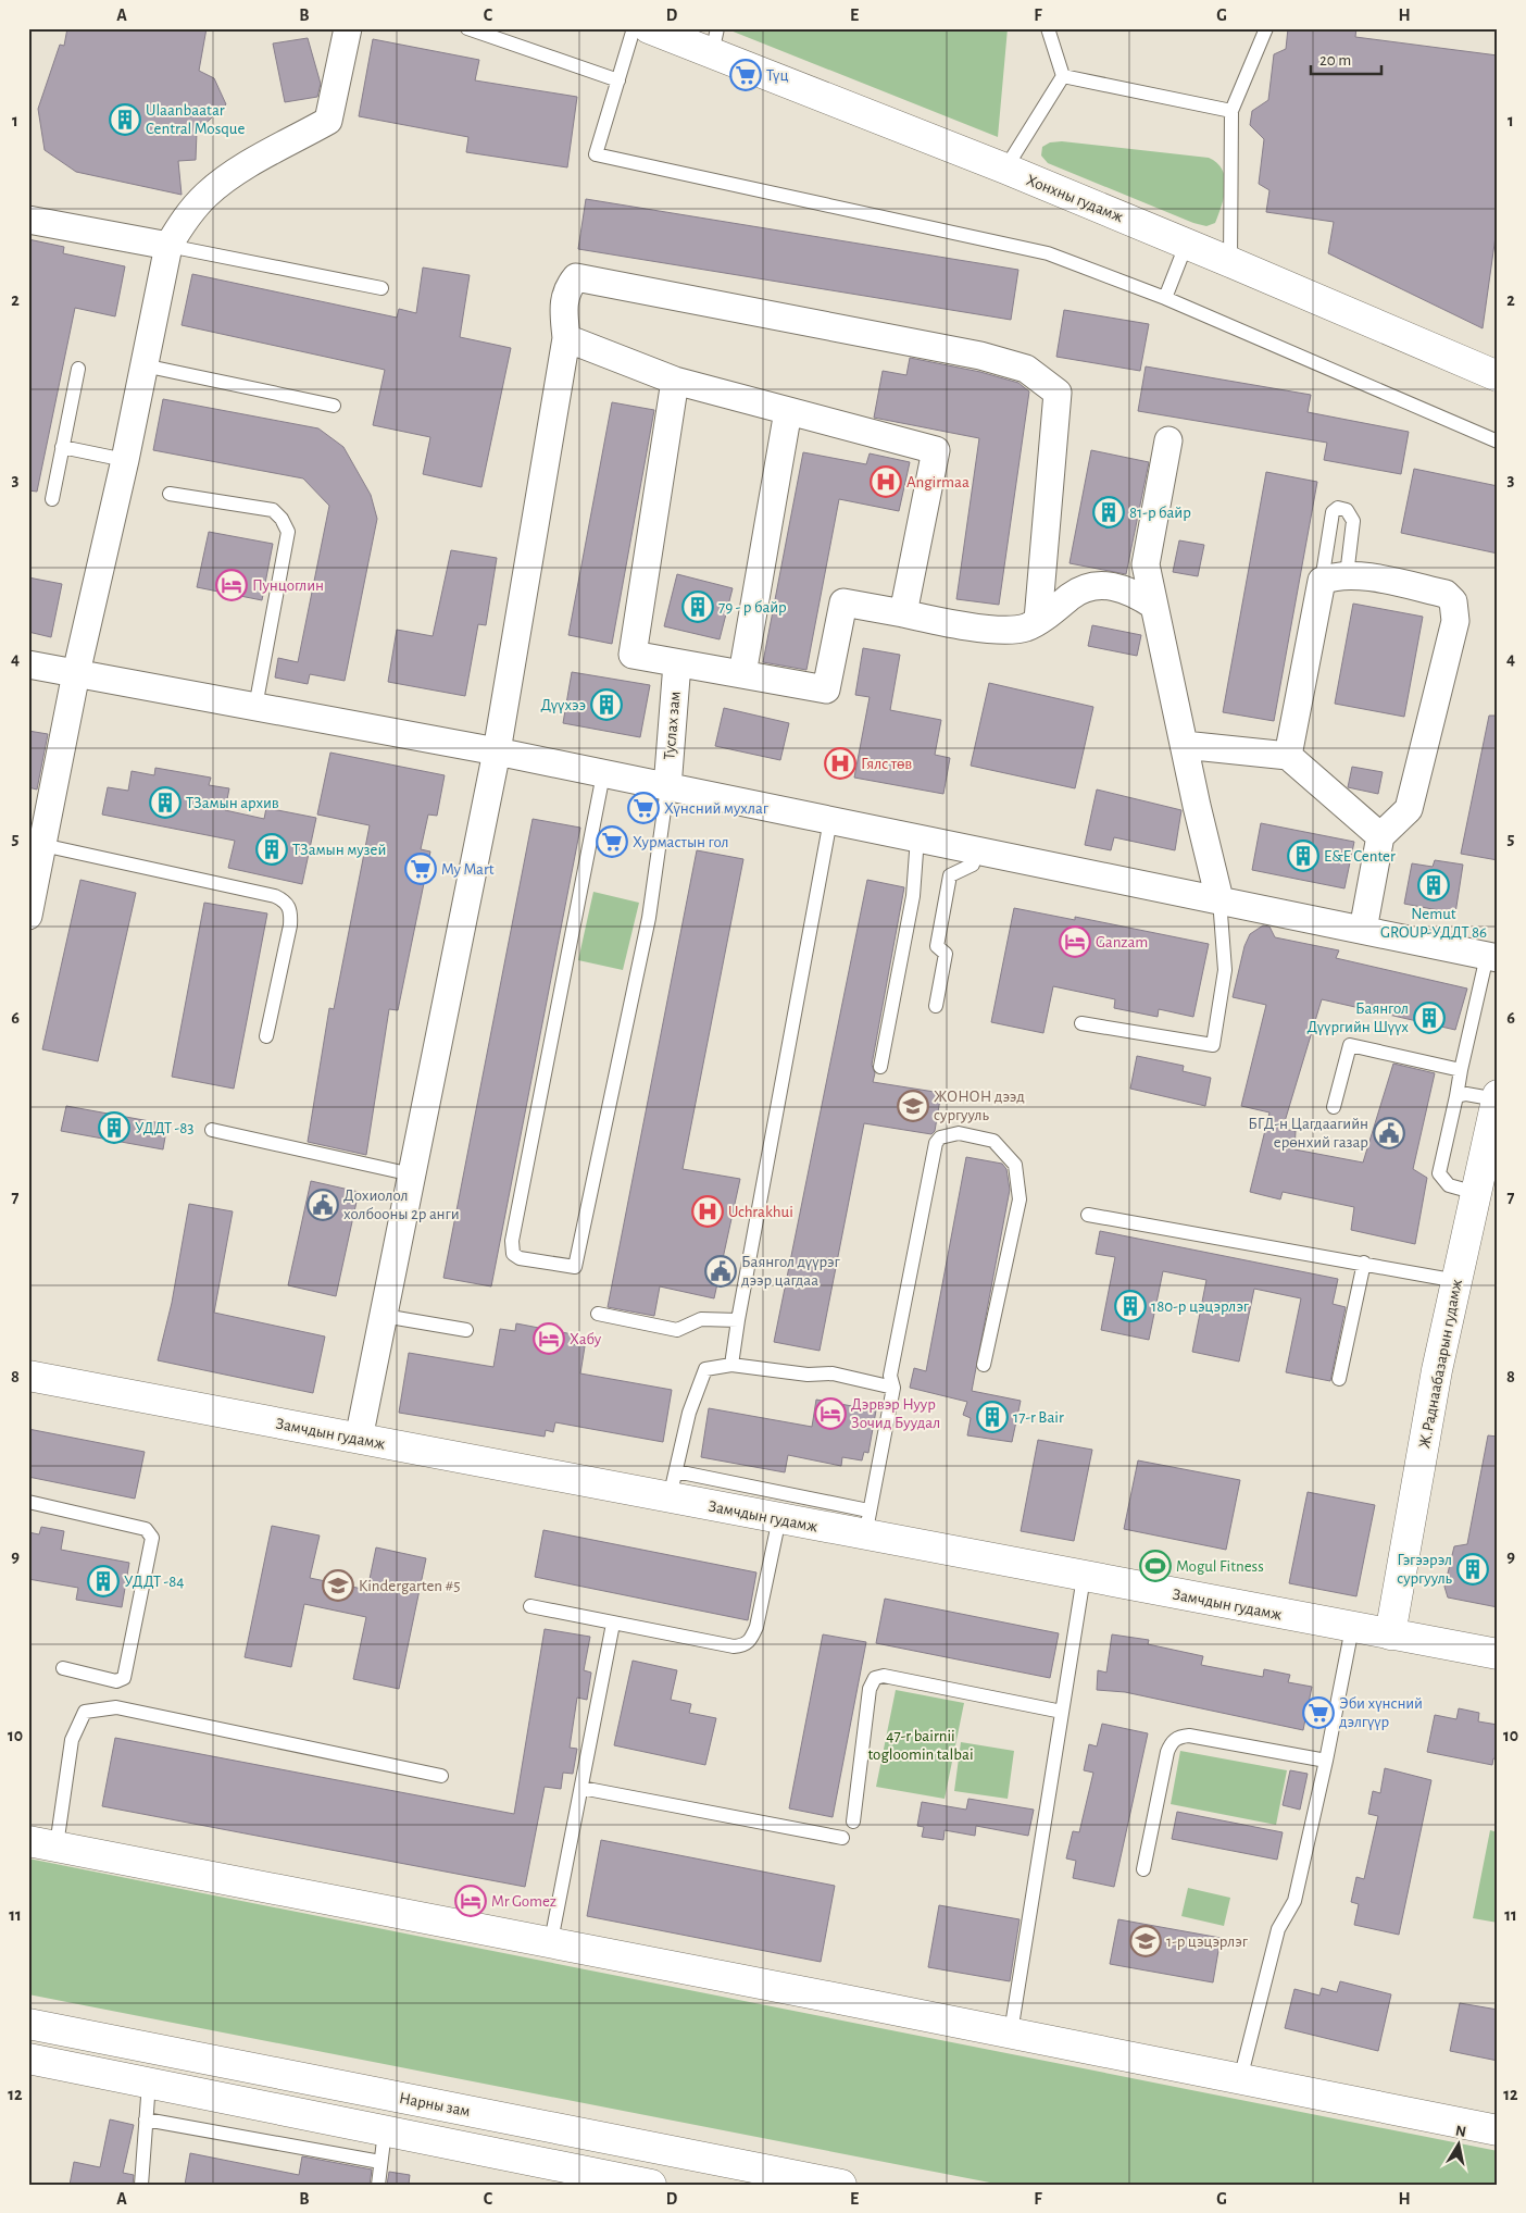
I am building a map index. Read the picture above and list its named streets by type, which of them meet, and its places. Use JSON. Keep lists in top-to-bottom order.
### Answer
{
  "streets": {
    "street": [
      "Хонхны гудамж",
      "Туслах зам",
      "Ж.Раднаабазарын гудамж",
      "Замчдын гудамж",
      "Нарны зам"
    ]
  },
  "crossings": [
    ["Ж.Раднаабазарын гудамж", "Замчдын гудамж"]
  ],
  "parks": ["47-r bairnii togloomin talbai"],
  "places": {
    "supermarket": [
      "Түц",
      "Хүнсний мухлаг",
      "Хурмастын гол",
      "My Mart",
      "Эби хүнсний дэлгүүр"
    ],
    "building": [
      "Ulaanbaatar Central Mosque",
      "81-р байр",
      "79 - р байр",
      "Дүүхээ",
      "ТЗамын архив",
      "ТЗамын музей",
      "E&E Center",
      "Nemut GROUP-УДДТ 86",
      "Баянгол Дүүргийн Шүүх",
      "УДДТ -83",
      "180-р цэцэрлэг",
      "17-r Bair",
      "Гэгээрэл сургууль",
      "УДДТ -84"
    ],
    "hospital": ["Angirmaa", "Гялс төв", "Uchrakhui"],
    "hotel": [
      "Пунцоглин",
      "Ganzam",
      "Хабу",
      "Дэрвэр Нуур Зочид Буудал",
      "Mr Gomez"
    ],
    "school or university": ["ЖОНОН дээд сургууль", "Kindergarten #5", "1-р цэцэрлэг"],
    "public building": ["БГД-н Цагдаагийн ерөнхий газар", "Дохиолол холбооны 2р анги", "Баянгол дүүрэг дээр цагдаа"],
    "sports": ["Mogul Fitness"]
  },
  "scale_bar": "20 m",
  "north": "top",
  "grid": {
    "columns": [
      "A",
      "B",
      "C",
      "D",
      "E",
      "F",
      "G",
      "H"
    ],
    "rows": [
      "1",
      "2",
      "3",
      "4",
      "5",
      "6",
      "7",
      "8",
      "9",
      "10",
      "11",
      "12"
    ]
  }
}
